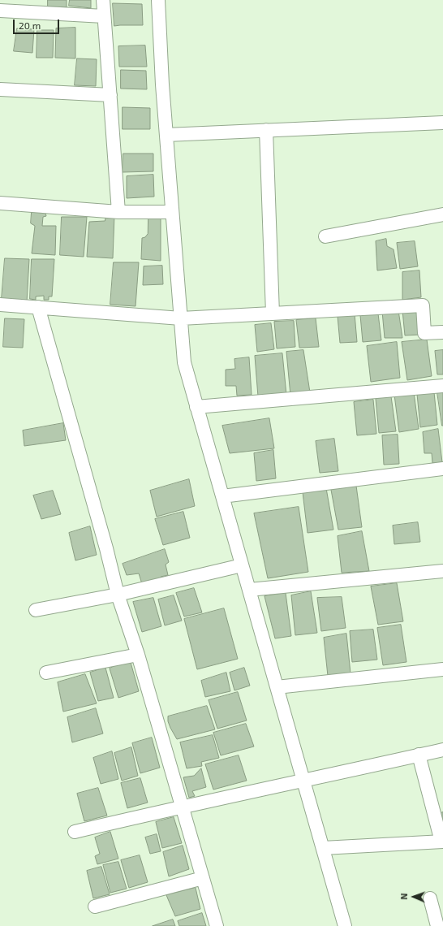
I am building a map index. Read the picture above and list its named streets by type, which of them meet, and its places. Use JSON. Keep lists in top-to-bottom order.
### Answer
{
  "scale_bar": "20 m",
  "north": "left"
}
